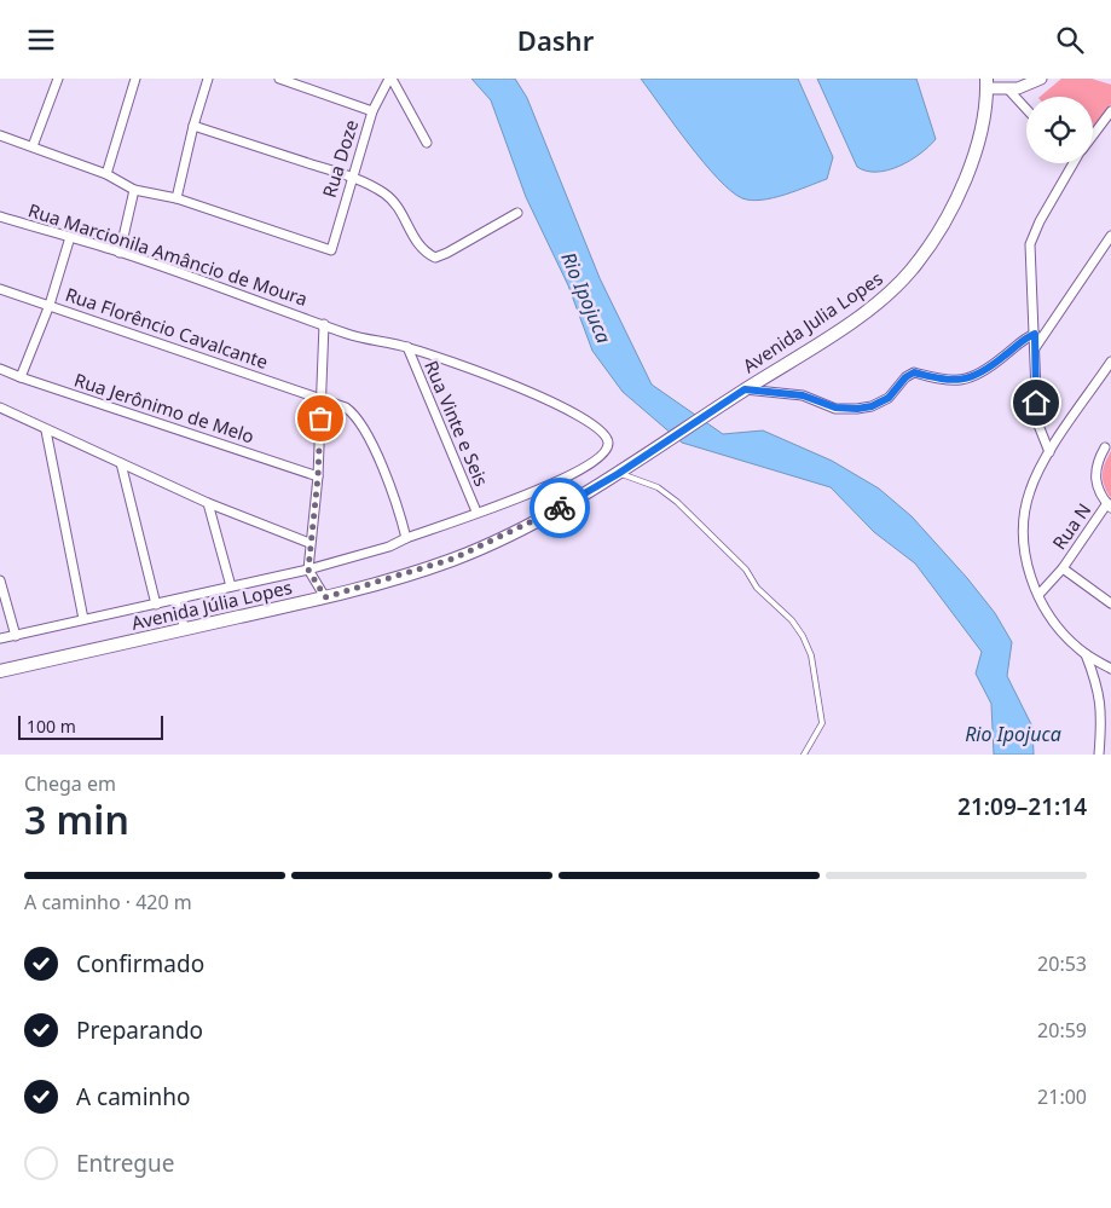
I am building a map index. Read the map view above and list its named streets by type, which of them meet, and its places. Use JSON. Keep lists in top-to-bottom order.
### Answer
{
  "streets": {
    "main road": ["Avenida Julia Lopes", "Avenida Júlia Lopes"],
    "street": [
      "Rua Doze",
      "Rua Marcionila Amâncio de Moura",
      "Rua Florêncio Cavalcante",
      "Rua Jerônimo de Melo",
      "Rua Vinte e Seis",
      "Rua N"
    ]
  },
  "crossings": [
    ["Rua Marcionila Amâncio de Moura", "Rua Vinte e Seis"],
    ["Avenida Julia Lopes", "Avenida Júlia Lopes"]
  ],
  "water": ["Rio Ipojuca"],
  "scale_bar": "100 m",
  "page": {
    "header": "Dashr",
    "scale": "100 m",
    "heading": ["3 min", "Chega em", "21:09–21:14"],
    "bar": "A caminho · 420 m",
    "list": [
      ["Confirmado", "20:53"],
      ["Preparando", "20:59"],
      ["A caminho", "21:00"],
      "Entregue"
    ]
  }
}
